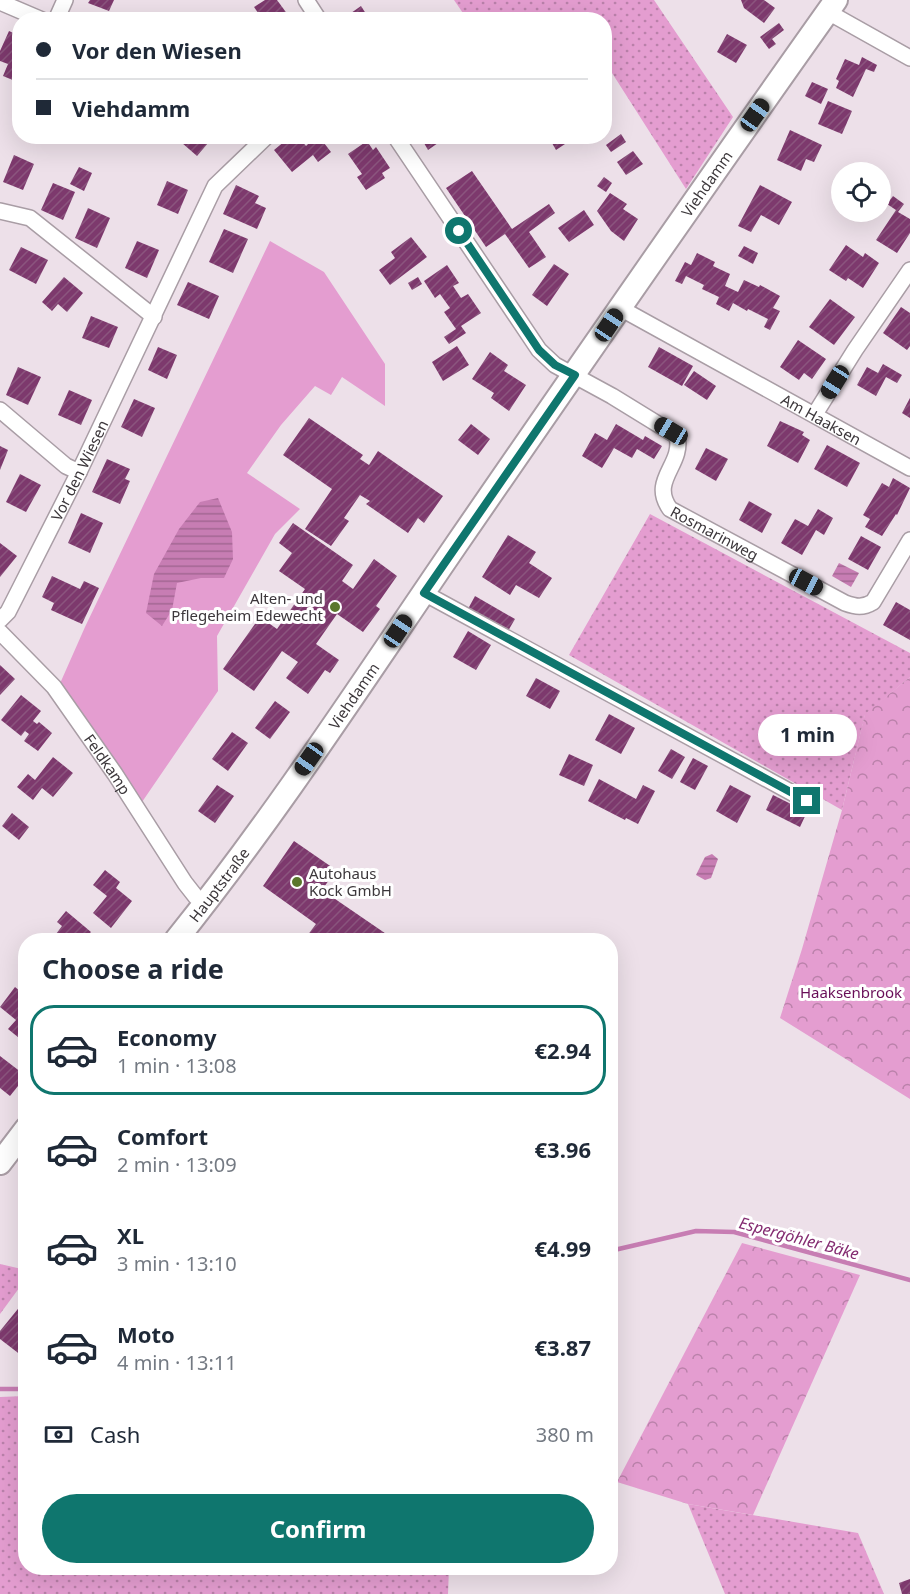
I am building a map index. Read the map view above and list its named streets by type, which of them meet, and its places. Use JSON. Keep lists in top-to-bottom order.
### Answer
{
  "streets": {
    "main road": ["Viehdamm", "Hauptstraße"],
    "street": [
      "Am Haaksen",
      "Vor den Wiesen",
      "Rosmarinweg",
      "Feldkamp"
    ]
  },
  "crossings": [
    ["Viehdamm", "Am Haaksen"],
    ["Viehdamm", "Rosmarinweg"],
    ["Viehdamm", "Hauptstraße"],
    ["Feldkamp", "Hauptstraße"]
  ],
  "water": ["Espergöhler Bäke"],
  "parks": ["Haaksenbrook"],
  "places": ["Alten- und Pflegeheim Edewecht", "Autohaus Kock GmbH"],
  "page": {
    "banner": ["Vor den Wiesen", "Viehdamm"],
    "bubble": "1 min",
    "heading": "Choose a ride",
    "list": [
      {
        "name": "Economy",
        "note": "1 min · 13:08",
        "value": "€2.94"
      },
      {
        "name": "Comfort",
        "note": "2 min · 13:09",
        "value": "€3.96"
      },
      {
        "name": "XL",
        "note": "3 min · 13:10",
        "value": "€4.99"
      },
      {
        "name": "Moto",
        "note": "4 min · 13:11",
        "value": "€3.87"
      }
    ],
    "pay": ["Cash", "380 m"],
    "buttons": "Confirm"
  }
}
